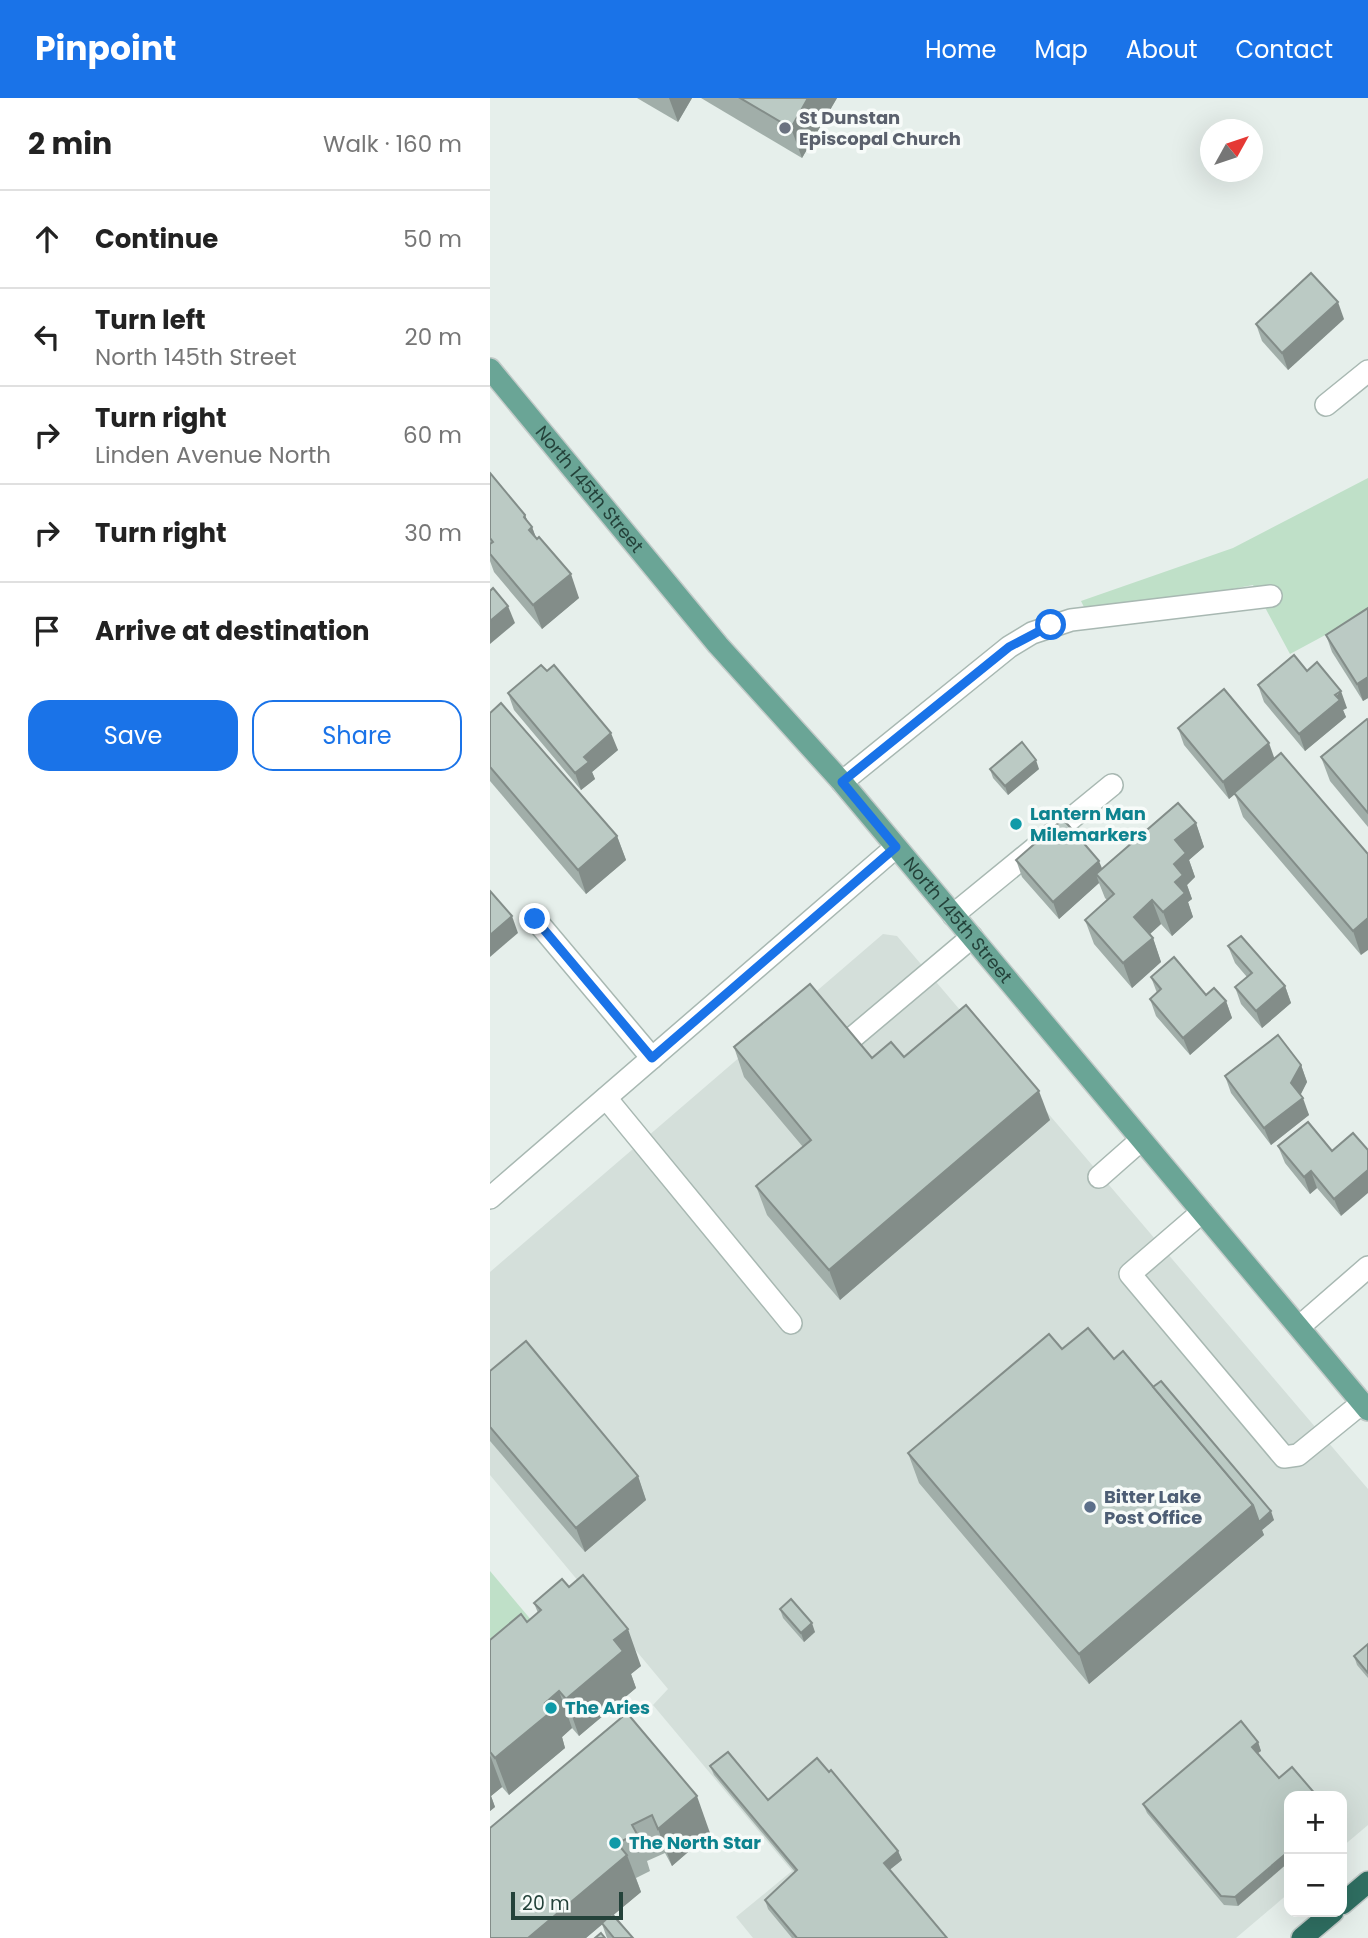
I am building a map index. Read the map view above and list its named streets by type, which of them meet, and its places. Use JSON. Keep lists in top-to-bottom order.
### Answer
{
  "streets": {
    "main road": ["North 145th Street"]
  },
  "places": [
    "St Dunstan Episcopal Church",
    "Lantern Man Milemarkers",
    "Bitter Lake Post Office",
    "The Aries",
    "The North Star"
  ],
  "scale_bar": "20 m",
  "north": "top right",
  "page": {
    "header": "Pinpoint",
    "nav": [
      "Home",
      "Map",
      "About",
      "Contact"
    ],
    "heading": ["2 min", "Walk · 160 m"],
    "list": [
      ["Continue", "50 m"],
      ["Turn left", "North 145th Street", "20 m"],
      ["Turn right", "Linden Avenue North", "60 m"],
      ["Turn right", "30 m"],
      "Arrive at destination"
    ],
    "buttons": ["Save", "Share"],
    "map_buttons": ["+", "−"],
    "scale": "20 m"
  }
}
